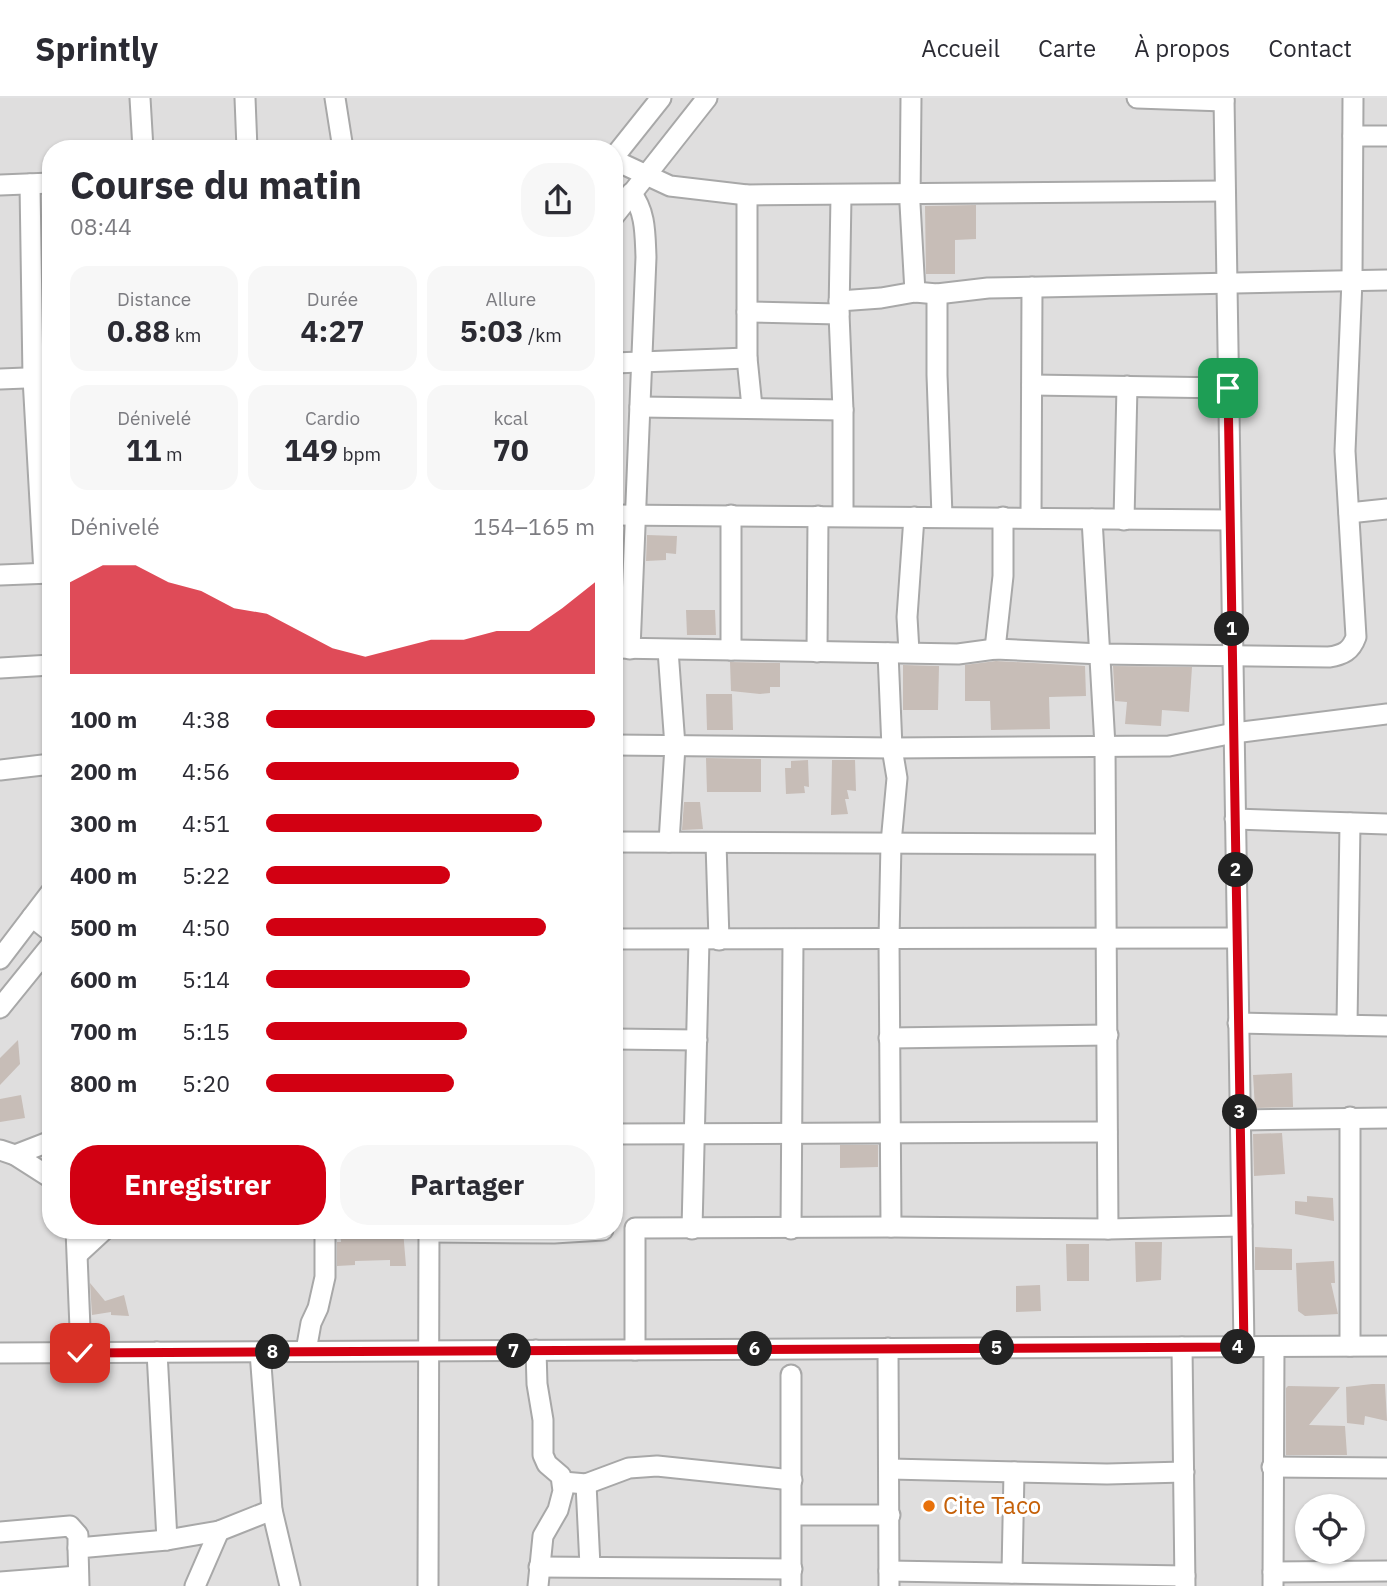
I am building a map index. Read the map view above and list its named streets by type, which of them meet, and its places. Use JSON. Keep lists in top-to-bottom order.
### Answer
{
  "places": ["Cite Taco"],
  "page": {
    "header": "Sprintly",
    "nav": [
      "Accueil",
      "Carte",
      "À propos",
      "Contact"
    ],
    "heading": ["Course du matin", "08:44"],
    "stats": [
      ["Distance", "0.88 km"],
      ["Durée", "4:27"],
      ["Allure", "5:03 /km"],
      ["Dénivelé", "11 m"],
      ["Cardio", "149 bpm"],
      ["kcal", "70"]
    ],
    "chart": ["Dénivelé", "154–165 m"],
    "pins": [
      "1",
      "2",
      "3",
      "4",
      "5",
      "6",
      "7",
      "8"
    ],
    "list": [
      {
        "name": "100 m",
        "note": "4:38"
      },
      {
        "name": "200 m",
        "note": "4:56"
      },
      {
        "name": "300 m",
        "note": "4:51"
      },
      {
        "name": "400 m",
        "note": "5:22"
      },
      {
        "name": "500 m",
        "note": "4:50"
      },
      {
        "name": "600 m",
        "note": "5:14"
      },
      {
        "name": "700 m",
        "note": "5:15"
      },
      {
        "name": "800 m",
        "note": "5:20"
      }
    ],
    "buttons": ["Enregistrer", "Partager"]
  }
}
